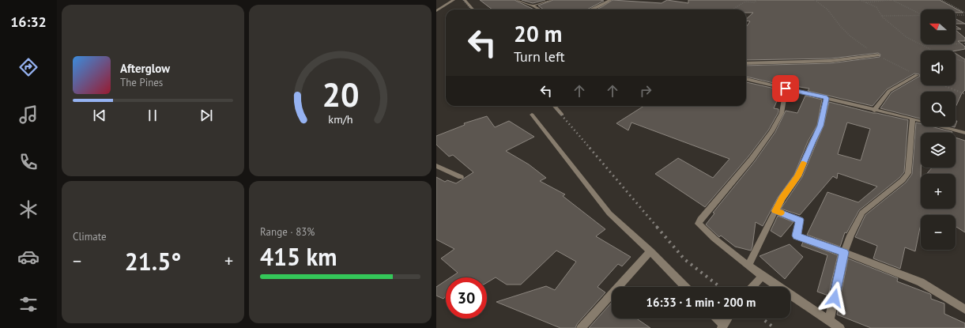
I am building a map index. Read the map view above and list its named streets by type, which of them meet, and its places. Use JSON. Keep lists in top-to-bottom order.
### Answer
{
  "north": "left",
  "page": {
    "tabs": "16:32",
    "map_buttons": ["+", "−"],
    "turn": ["20 m", "Turn left"],
    "song": ["Afterglow", "The Pines"],
    "tile": [
      "Climate",
      ["Range · 83%", "415 km"]
    ],
    "heat": ["−", "21.5°", "+"],
    "limit": "30",
    "trip": "16:33 · 1 min · 200 m",
    "gauge": ["20", "km/h"]
  }
}
